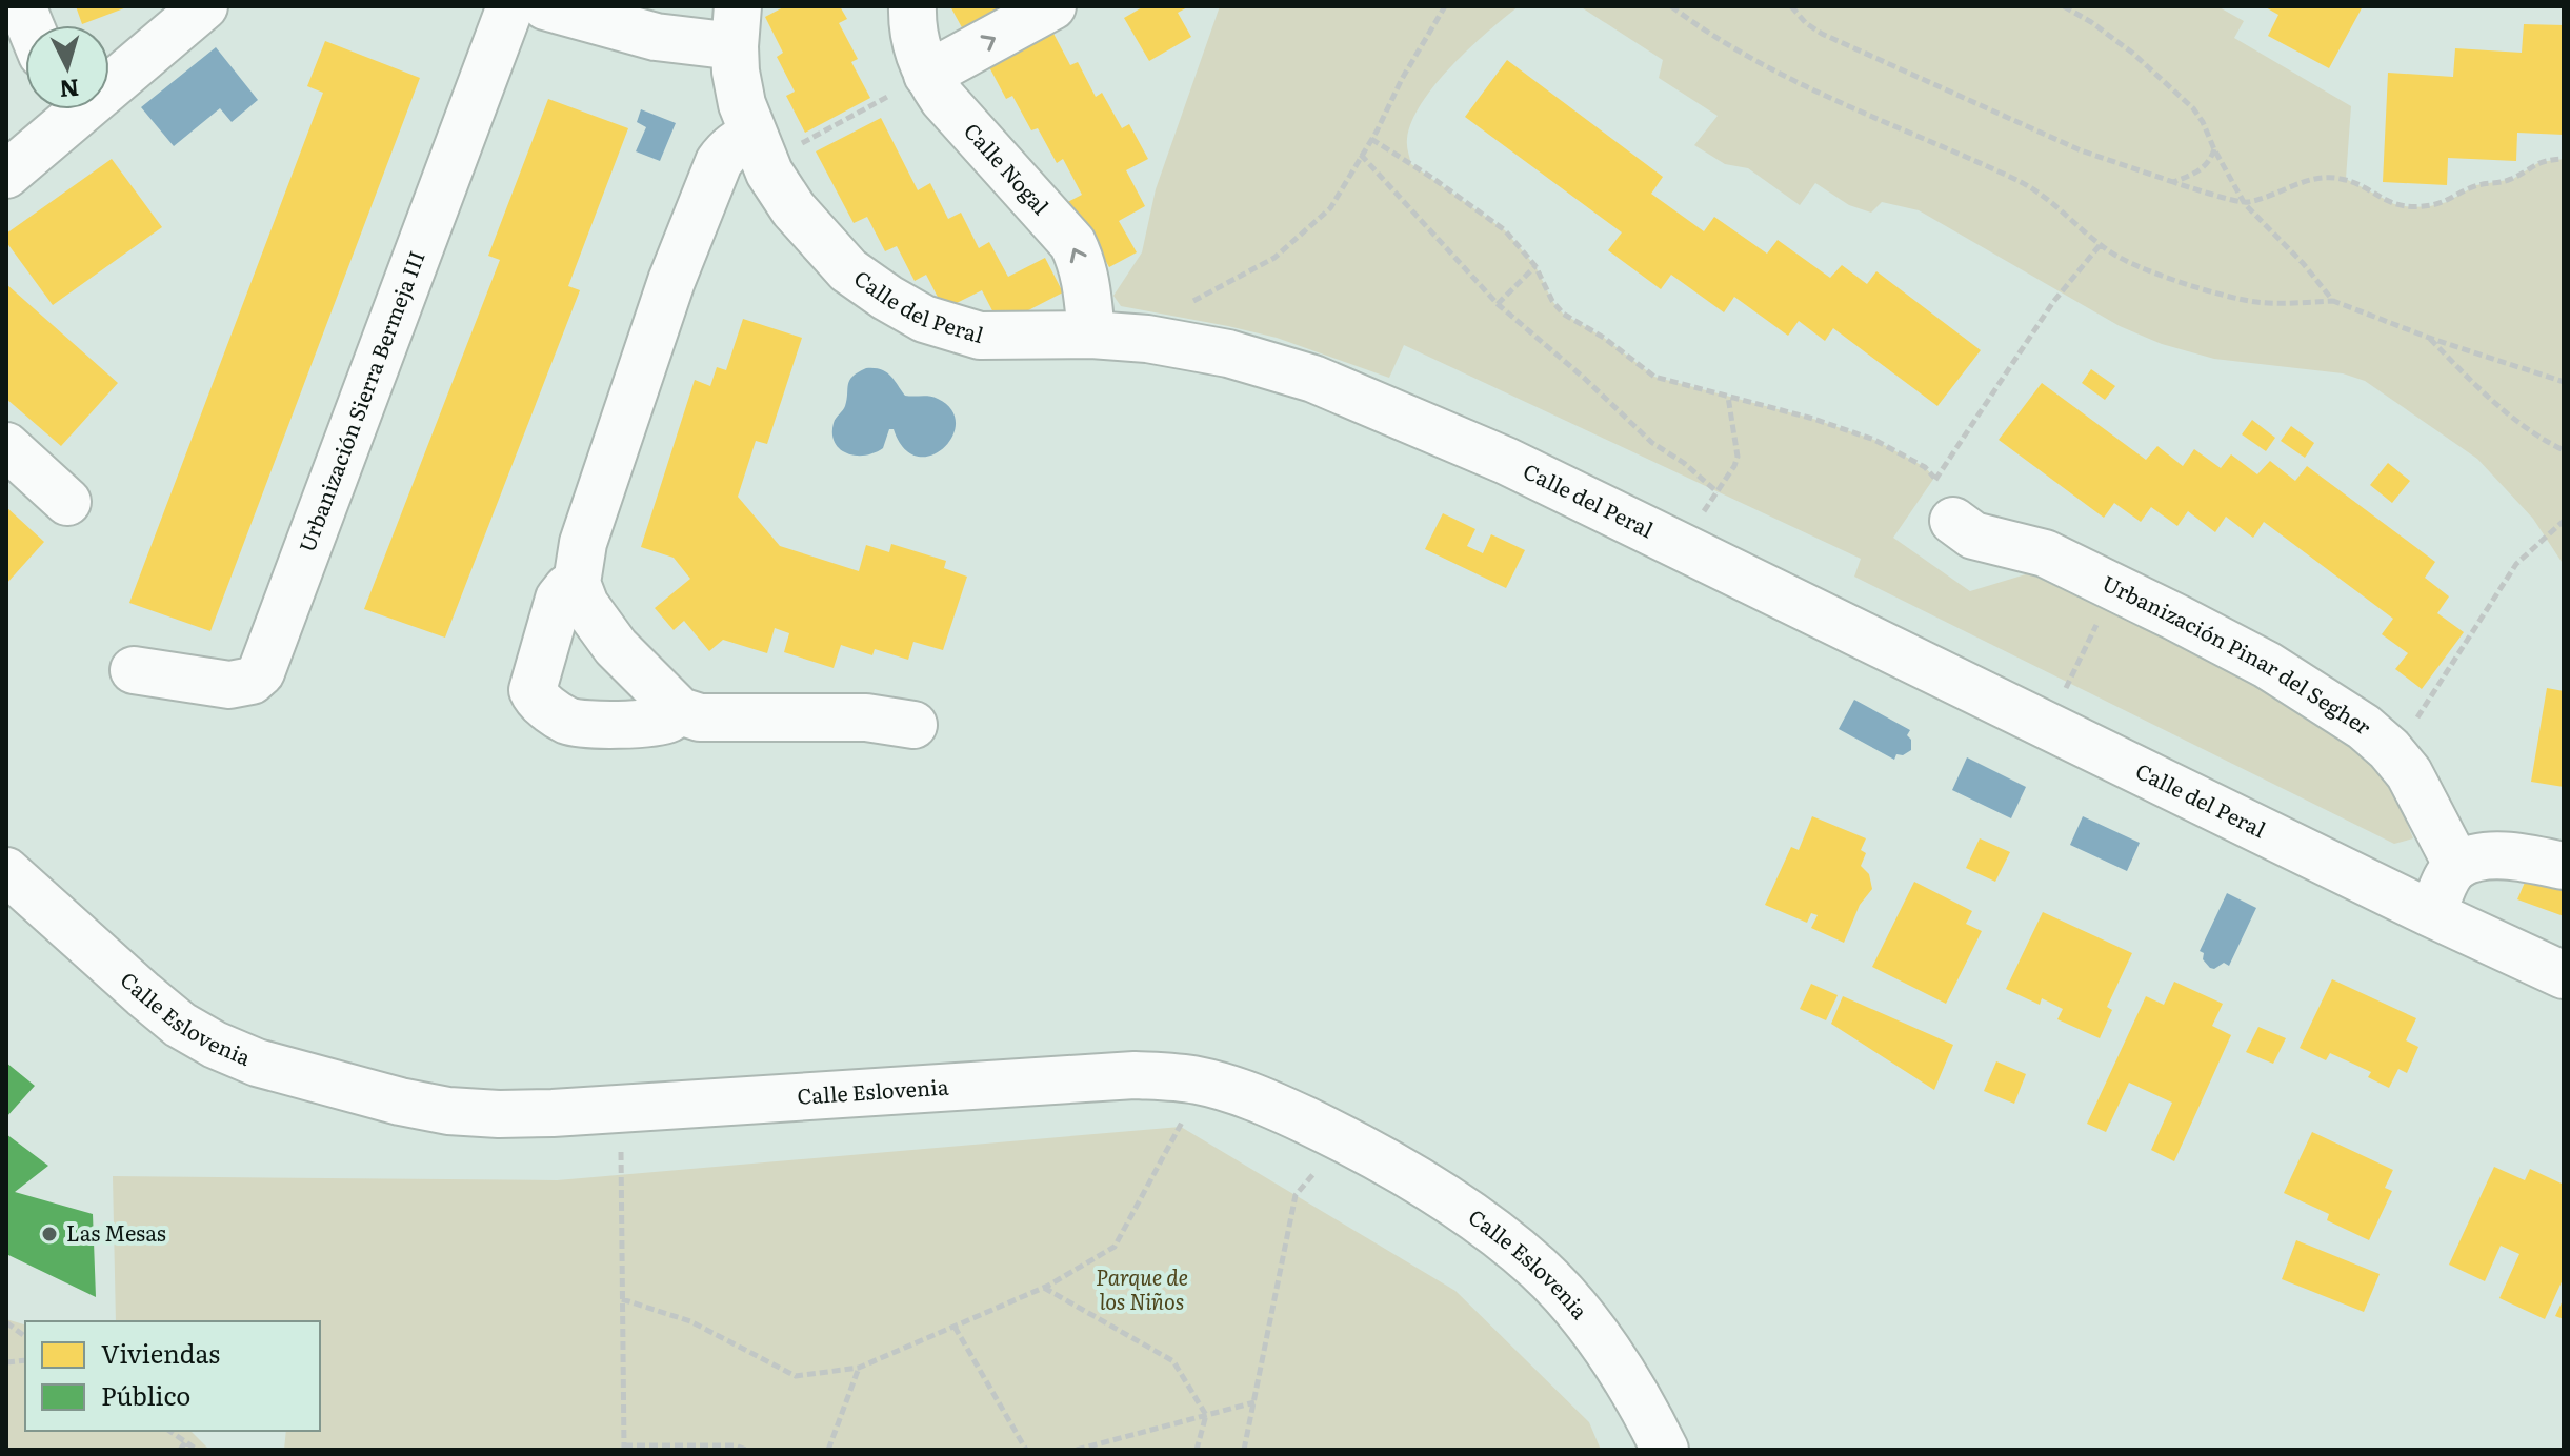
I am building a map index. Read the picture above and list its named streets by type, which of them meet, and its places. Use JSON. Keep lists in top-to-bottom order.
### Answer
{
  "streets": {
    "street": [
      "Calle Nogal",
      "Calle del Peral",
      "Urbanización Sierra Bermeja III",
      "Urbanización Pinar del Segher",
      "Calle Eslovenia"
    ]
  },
  "crossings": [
    ["Calle Nogal", "Calle del Peral"]
  ],
  "one_way": ["Calle Nogal"],
  "parks": ["Parque de los Niños"],
  "places": ["Las Mesas"],
  "legend": ["Viviendas", "Público"],
  "north": "bottom"
}
